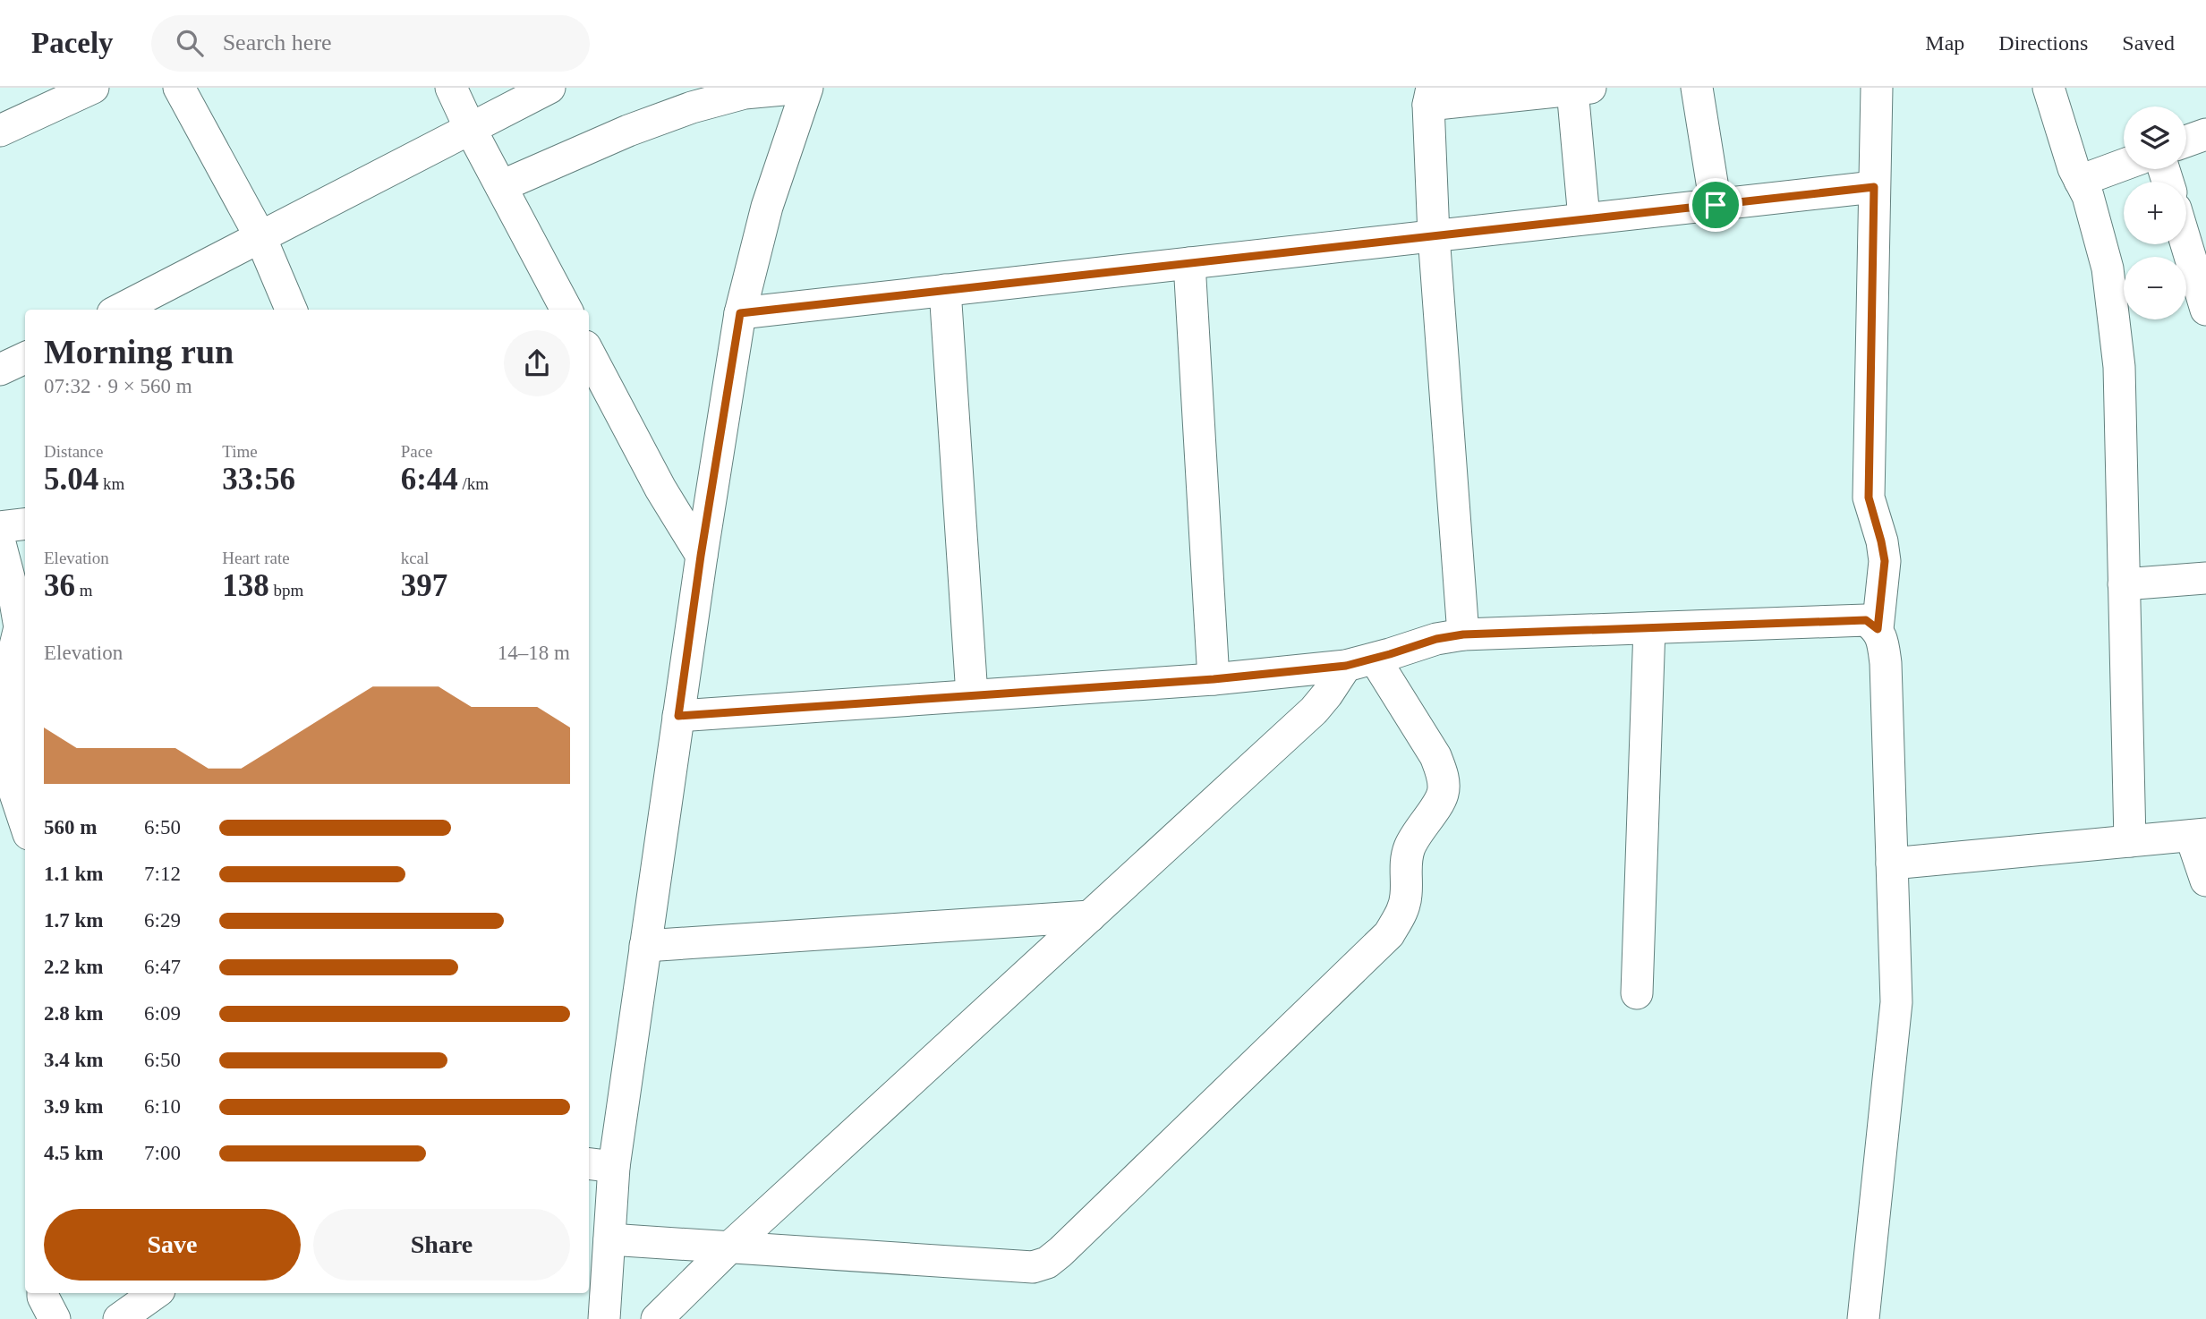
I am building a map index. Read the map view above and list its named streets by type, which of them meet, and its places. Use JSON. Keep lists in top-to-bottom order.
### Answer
{
  "page": {
    "header": "Pacely",
    "search": "Search here",
    "nav": ["Map", "Directions", "Saved"],
    "map_buttons": ["+", "−"],
    "heading": ["Morning run", "07:32 · 9 × 560 m"],
    "stats": [
      ["Distance", "5.04 km"],
      ["Time", "33:56"],
      ["Pace", "6:44 /km"],
      ["Elevation", "36 m"],
      ["Heart rate", "138 bpm"],
      ["kcal", "397"]
    ],
    "chart": ["Elevation", "14–18 m"],
    "list": [
      {
        "name": "560 m",
        "note": "6:50"
      },
      {
        "name": "1.1 km",
        "note": "7:12"
      },
      {
        "name": "1.7 km",
        "note": "6:29"
      },
      {
        "name": "2.2 km",
        "note": "6:47"
      },
      {
        "name": "2.8 km",
        "note": "6:09"
      },
      {
        "name": "3.4 km",
        "note": "6:50"
      },
      {
        "name": "3.9 km",
        "note": "6:10"
      },
      {
        "name": "4.5 km",
        "note": "7:00"
      }
    ],
    "buttons": ["Save", "Share"]
  }
}
